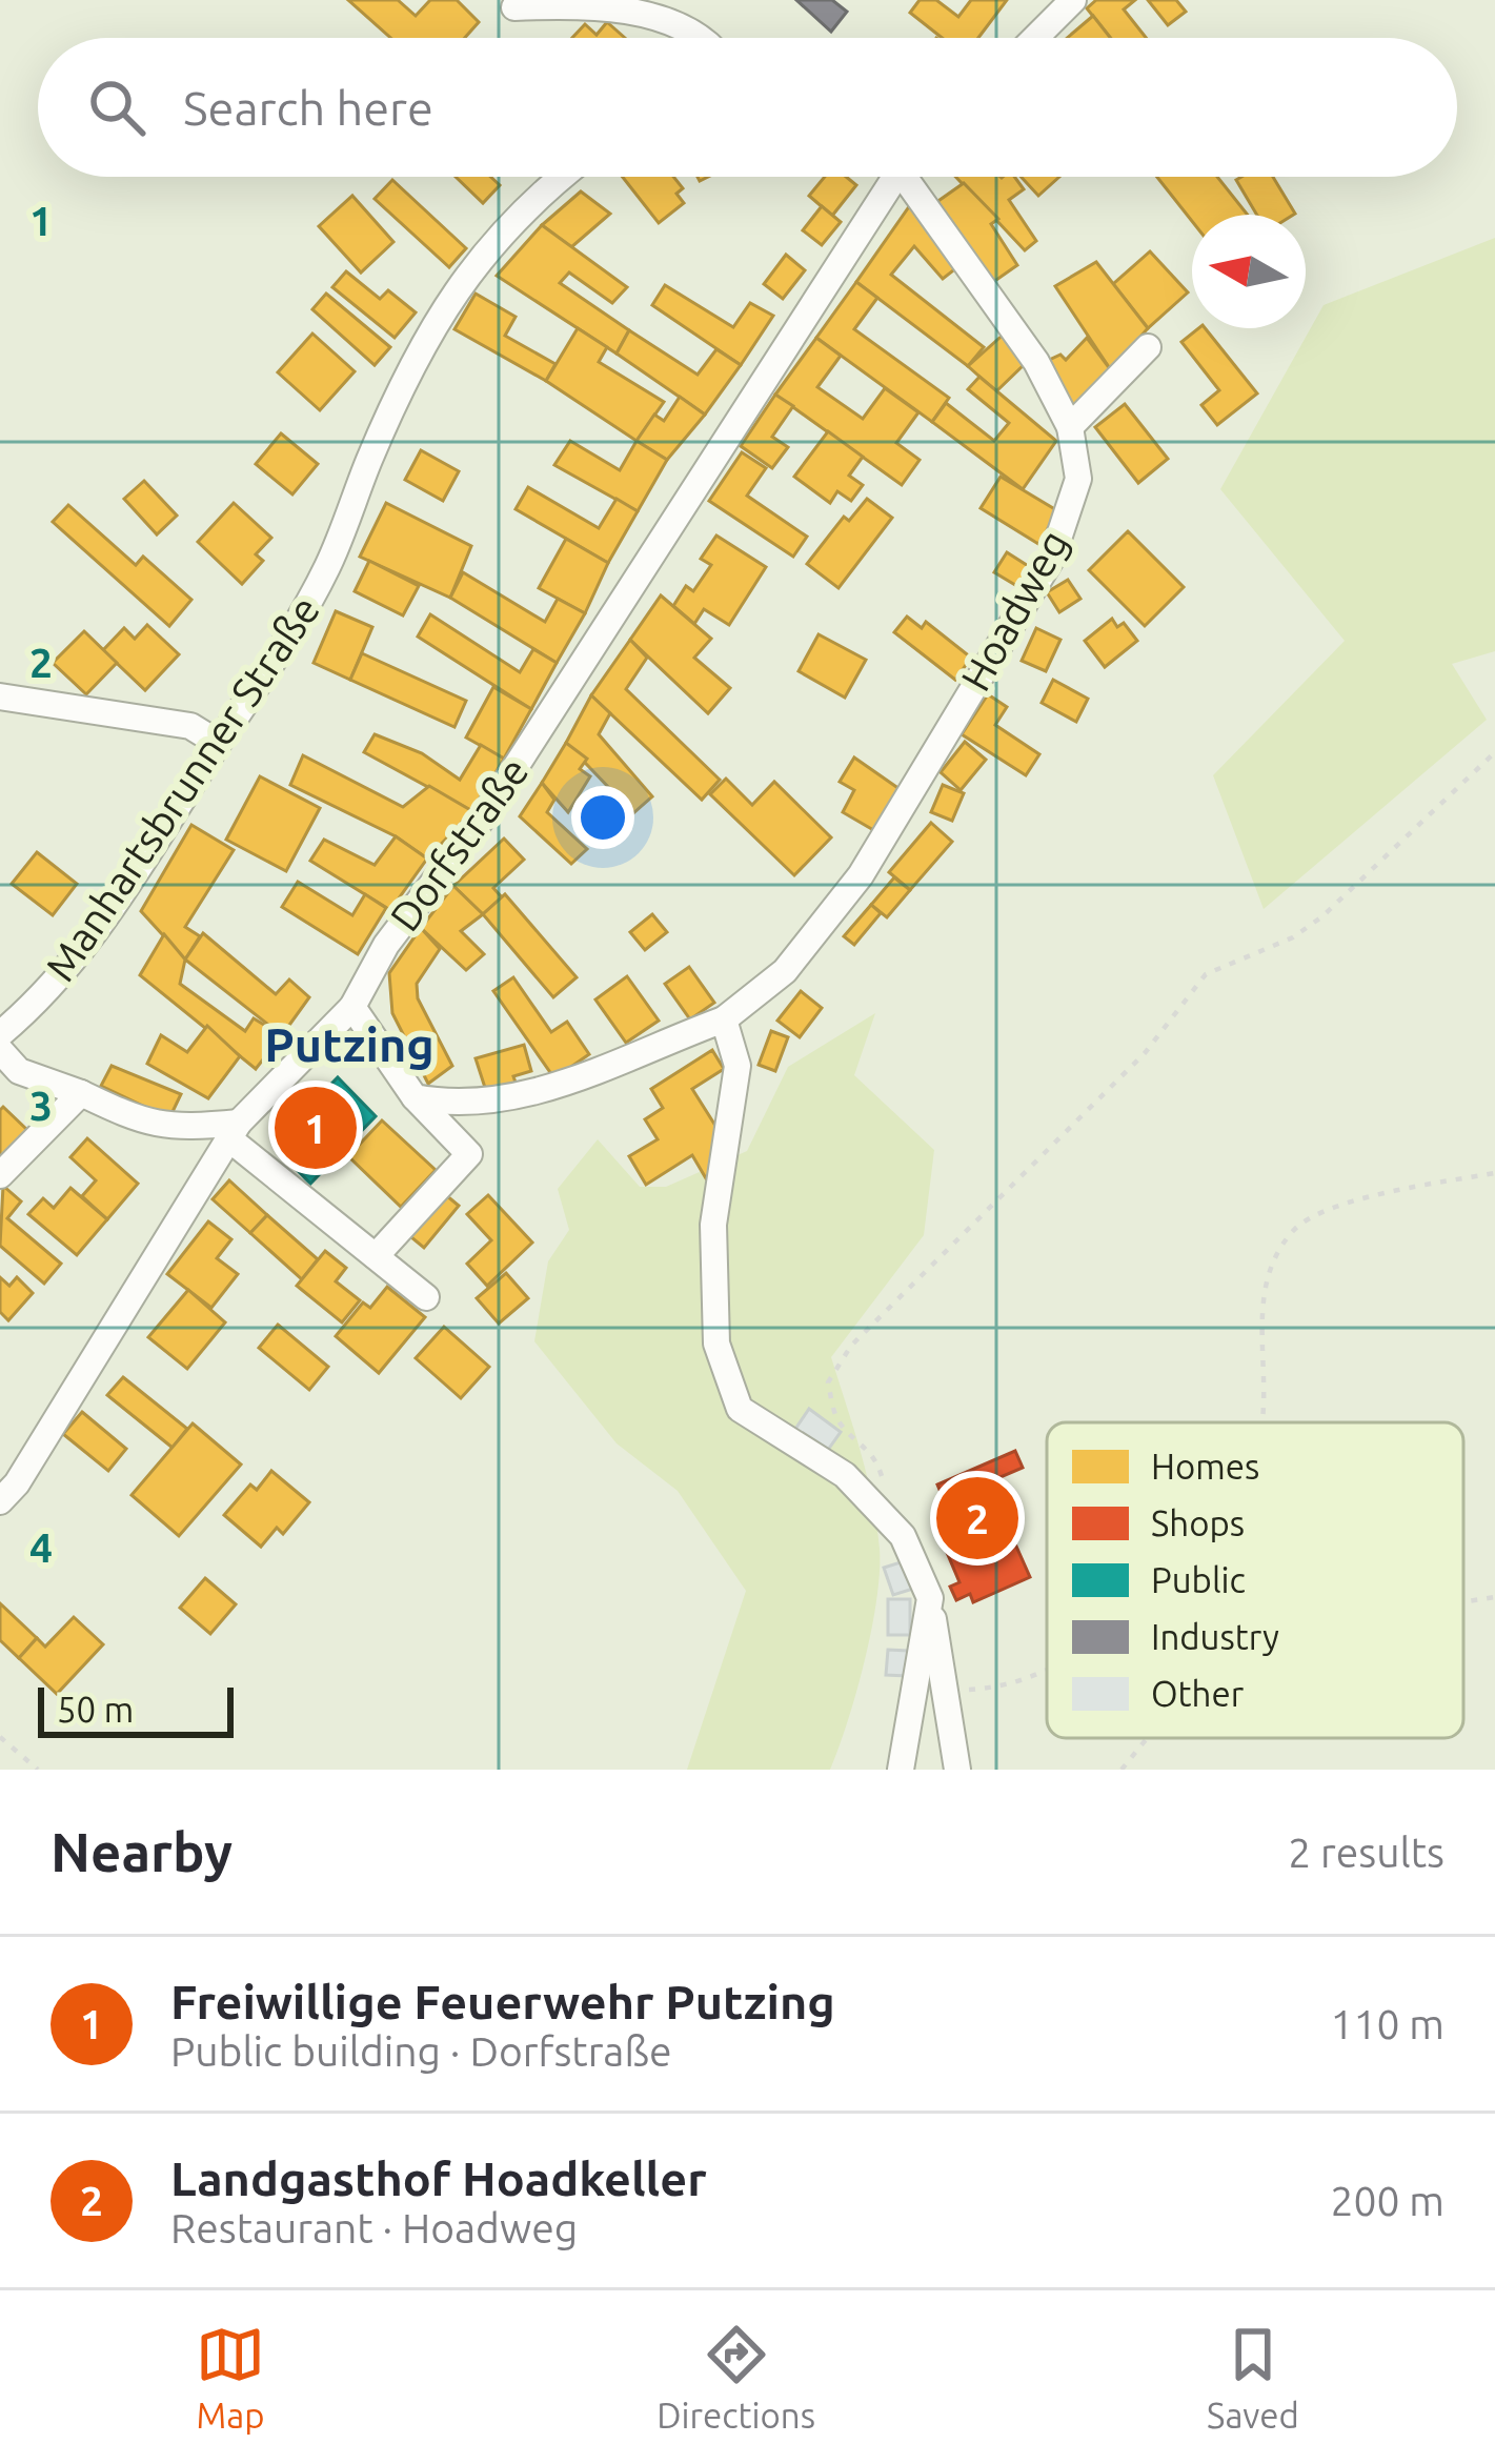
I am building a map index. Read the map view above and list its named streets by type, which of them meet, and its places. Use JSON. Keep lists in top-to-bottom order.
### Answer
{
  "streets": {
    "street": ["Hoadweg", "Manhartsbrunner Straße", "Dorfstraße"]
  },
  "districts": ["Putzing"],
  "legend": [
    "Homes",
    "Shops",
    "Public",
    "Industry",
    "Other"
  ],
  "scale_bar": "50 m",
  "north": "left",
  "page": {
    "search": "Search here",
    "pins": ["1", "2"],
    "scale": "50 m",
    "heading": ["Nearby", "2 results"],
    "list": [
      {
        "mark": "1",
        "name": "Freiwillige Feuerwehr Putzing",
        "note": "Public building · Dorfstraße",
        "value": "110 m"
      },
      {
        "mark": "2",
        "name": "Landgasthof Hoadkeller",
        "note": "Restaurant · Hoadweg",
        "value": "200 m"
      }
    ],
    "nav": ["Map", "Directions", "Saved"]
  },
  "grid": {
    "rows": [
      "1",
      "2",
      "3",
      "4"
    ]
  }
}
